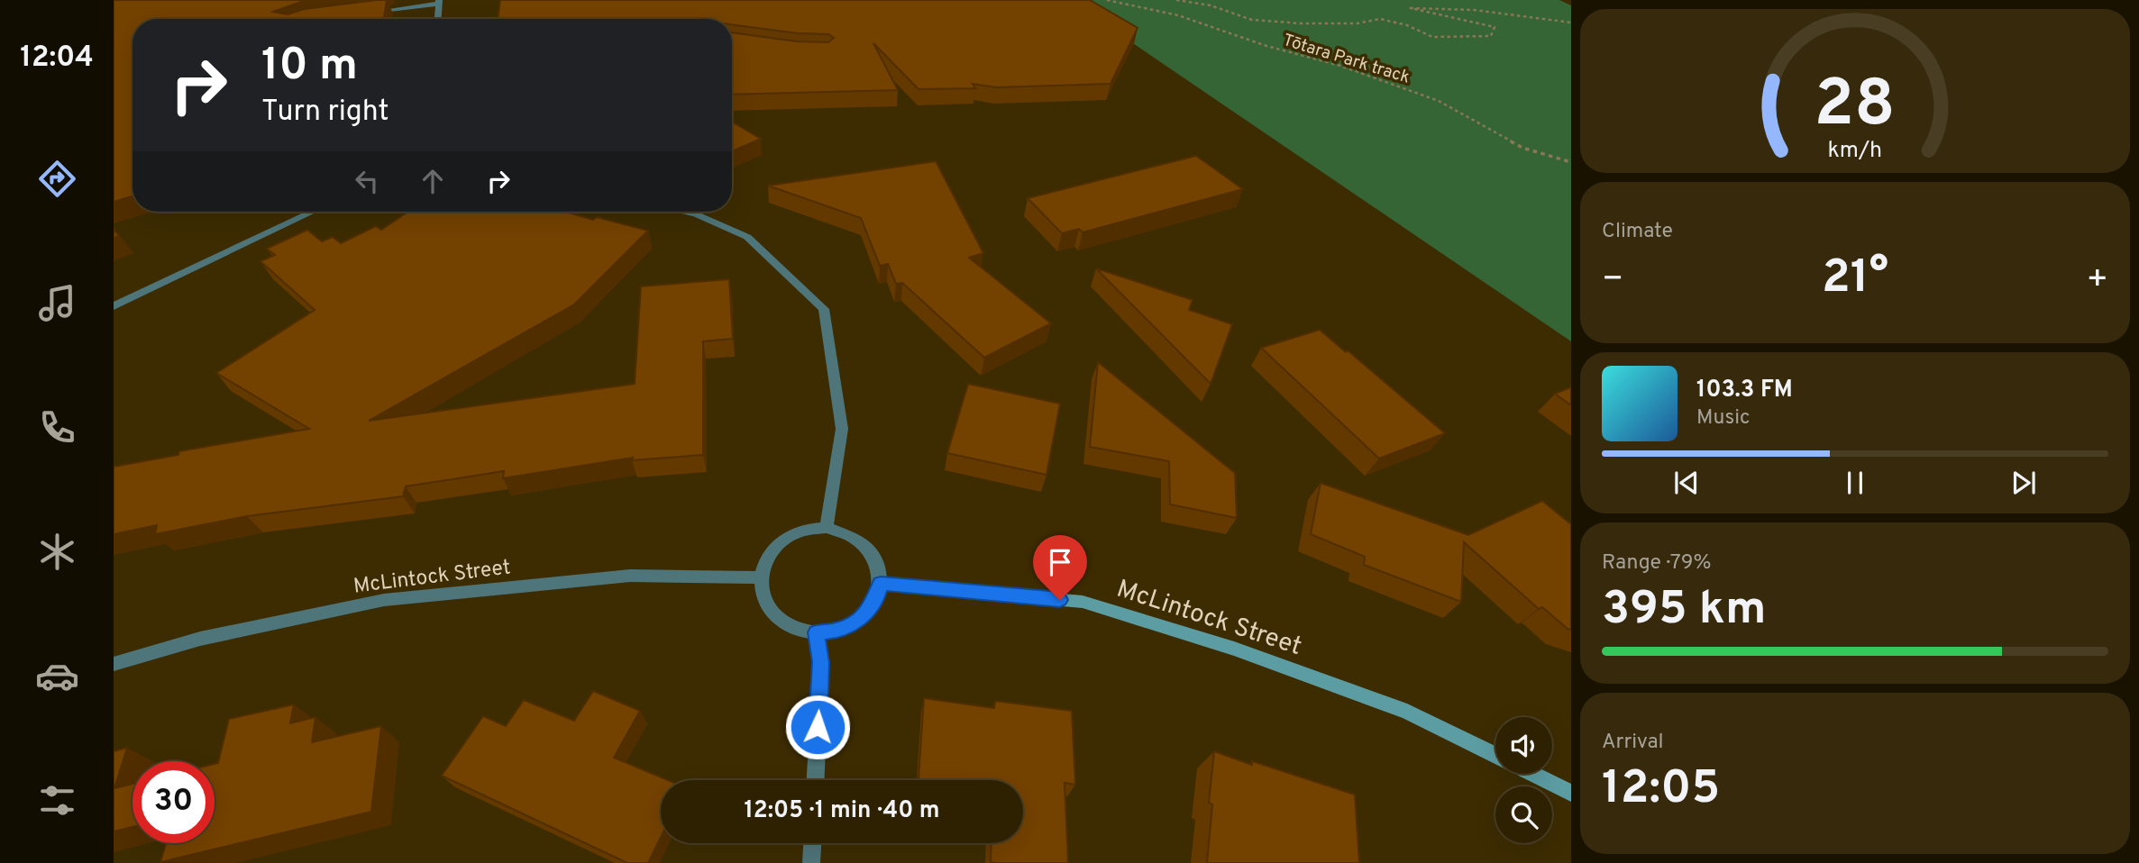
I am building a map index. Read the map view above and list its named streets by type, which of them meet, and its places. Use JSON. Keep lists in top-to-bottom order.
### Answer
{
  "streets": {
    "street": ["McLintock Street"],
    "path": ["Tōtara Park track"]
  },
  "page": {
    "tabs": "12:04",
    "turn": ["10 m", "Turn right"],
    "tile": [
      "Climate",
      ["Range · 79%", "395 km"],
      ["Arrival", "12:05"]
    ],
    "heat": ["−", "21°", "+"],
    "song": ["103.3 FM", "Music"],
    "limit": "30",
    "trip": "12:05 · 1 min · 40 m",
    "gauge": ["28", "km/h"]
  }
}
